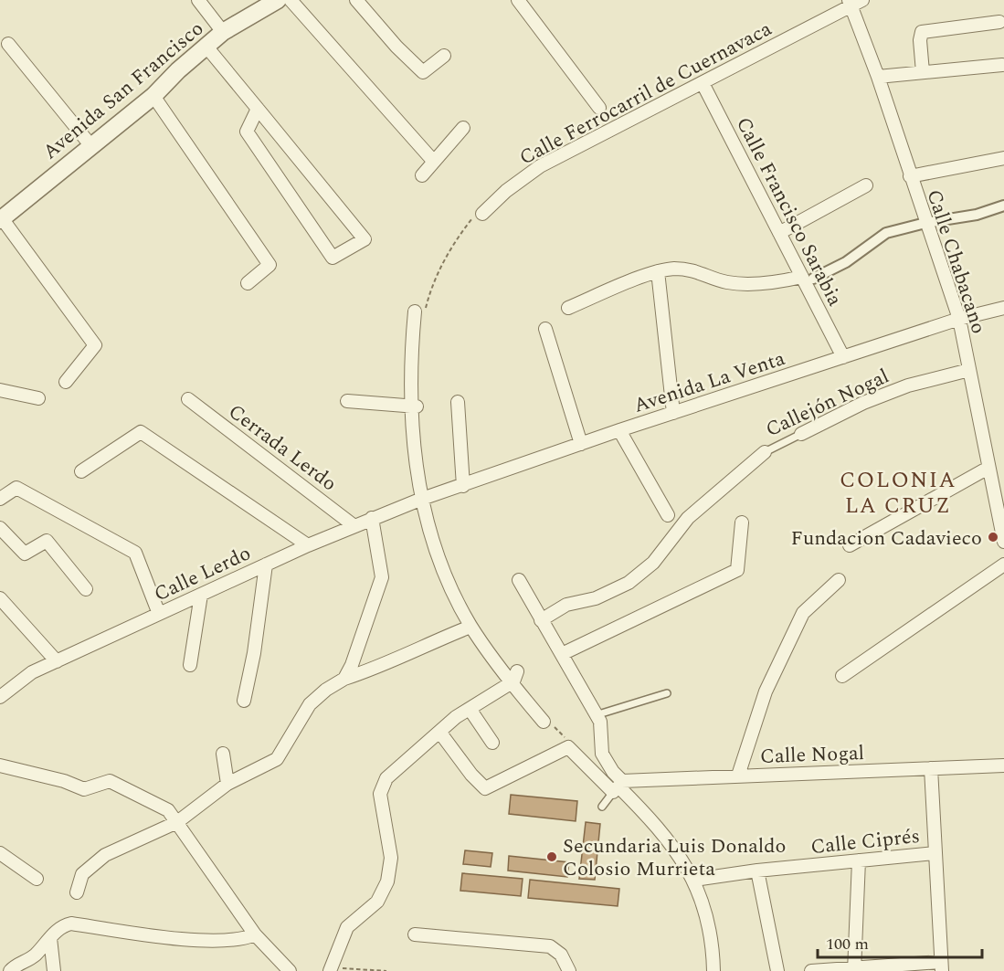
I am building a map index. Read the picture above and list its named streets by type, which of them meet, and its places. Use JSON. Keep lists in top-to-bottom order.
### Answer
{
  "streets": {
    "street": [
      "Avenida San Francisco",
      "Calle Ferrocarril de Cuernavaca",
      "Calle Francisco Sarabia",
      "Calle Chabacano",
      "Avenida La Venta",
      "Callejón Nogal",
      "Cerrada Lerdo",
      "Calle Lerdo",
      "Calle Nogal",
      "Calle Ciprés"
    ]
  },
  "crossings": [
    ["Calle Ferrocarril de Cuernavaca", "Calle Francisco Sarabia"],
    ["Calle Ferrocarril de Cuernavaca", "Calle Chabacano"],
    ["Calle Francisco Sarabia", "Avenida La Venta"],
    ["Calle Chabacano", "Avenida La Venta"],
    ["Calle Chabacano", "Callejón Nogal"],
    ["Avenida La Venta", "Calle Lerdo"],
    ["Cerrada Lerdo", "Calle Lerdo"]
  ],
  "districts": ["COLONIA LA CRUZ"],
  "places": ["Fundacion Cadavieco", "Secundaria Luis Donaldo Colosio Murrieta"],
  "scale_bar": "100 m"
}
